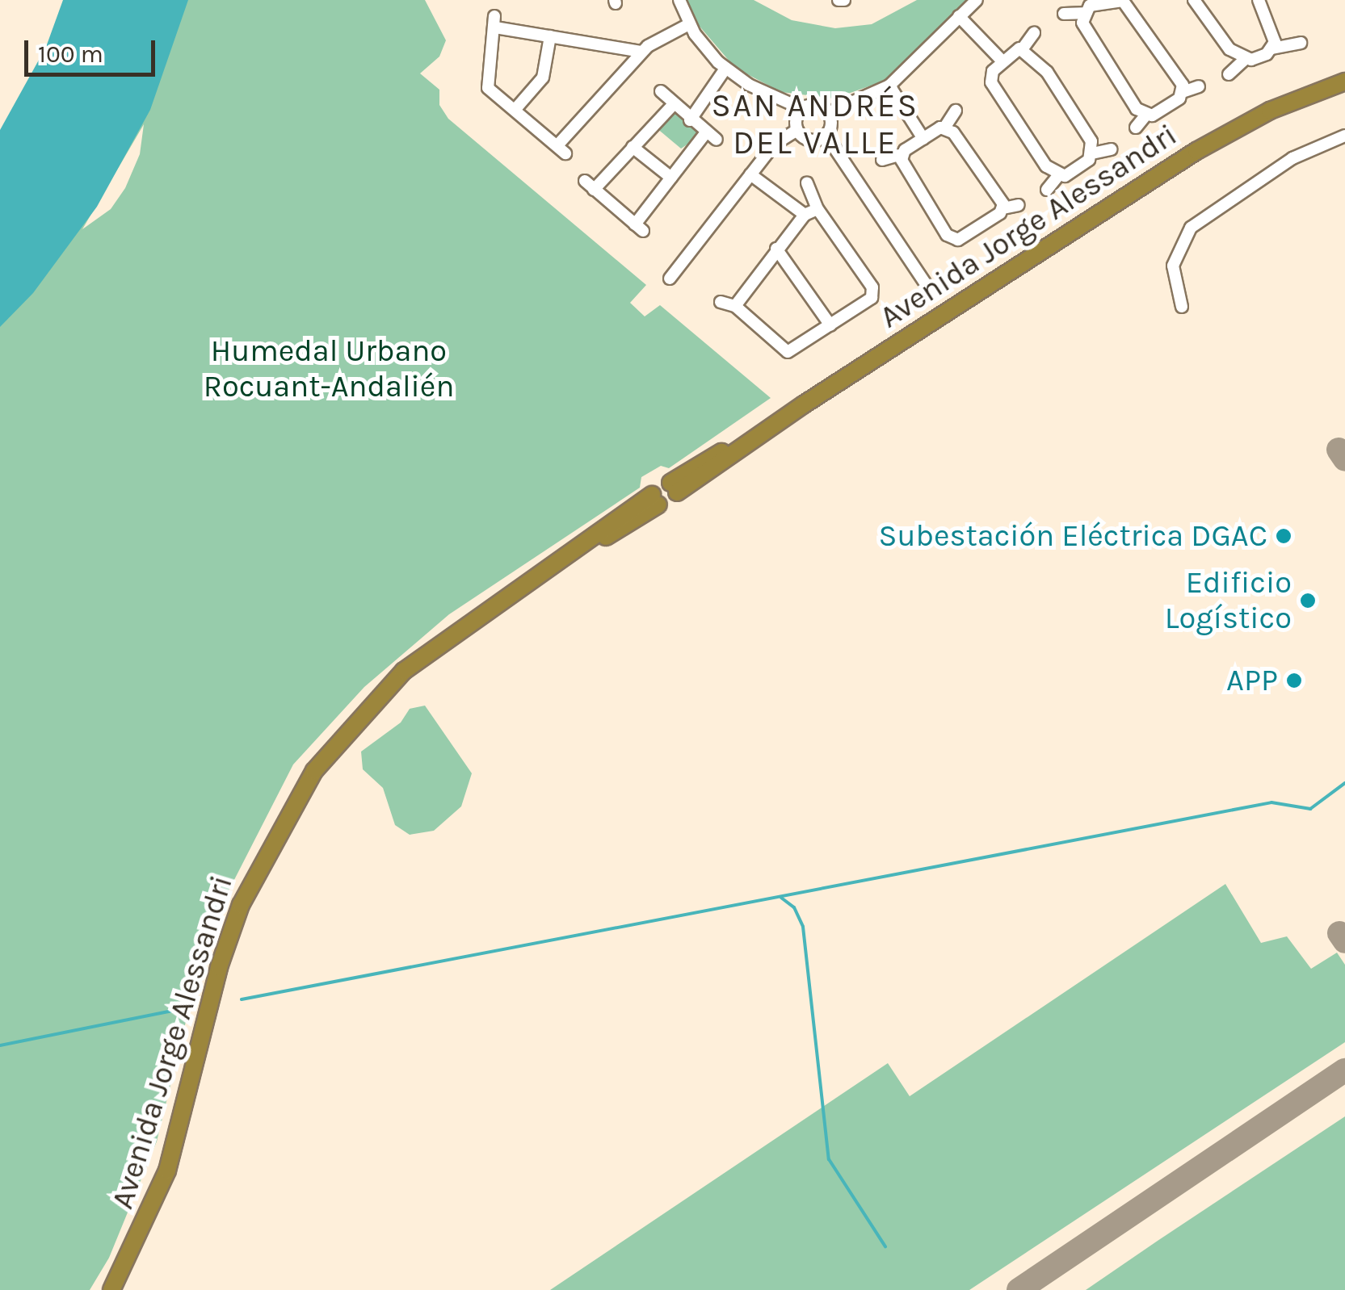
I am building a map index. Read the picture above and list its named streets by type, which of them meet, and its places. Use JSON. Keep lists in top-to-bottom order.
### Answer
{
  "streets": {
    "highway": ["Avenida Jorge Alessandri"]
  },
  "districts": ["SAN ANDRÉS DEL VALLE"],
  "parks": ["Humedal Urbano Rocuant-Andalién"],
  "places": ["Subestación Eléctrica DGAC", "Edificio Logístico", "APP"],
  "scale_bar": "100 m"
}
